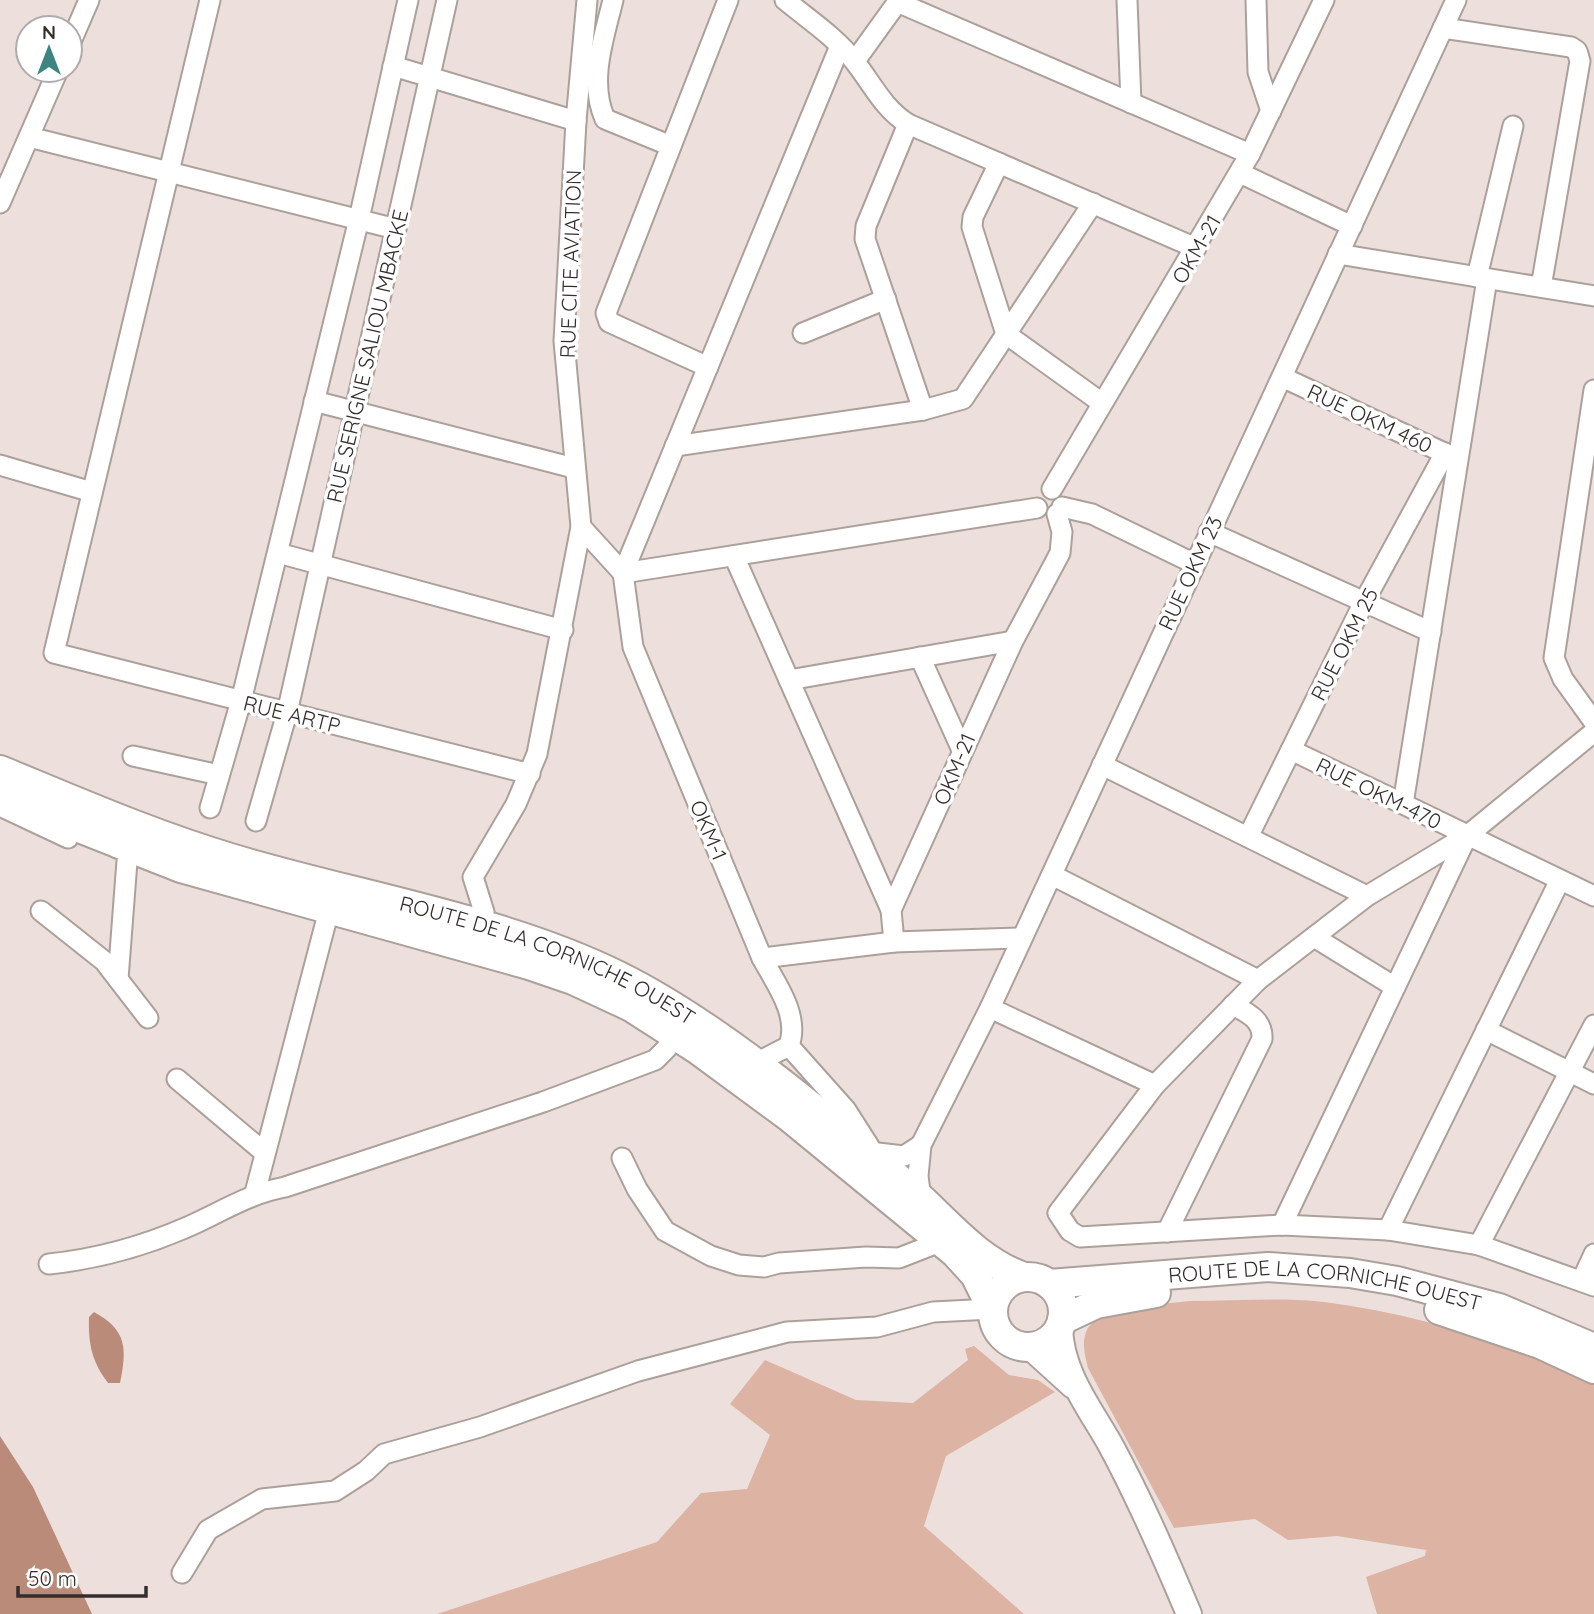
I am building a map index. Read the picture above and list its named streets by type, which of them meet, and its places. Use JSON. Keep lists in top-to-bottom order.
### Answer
{
  "streets": {
    "highway": ["ROUTE DE LA CORNICHE OUEST"],
    "street": [
      "OKM-21",
      "RUE CITE AVIATION",
      "RUE SERIGNE SALIOU MBACKE",
      "RUE OKM 460",
      "RUE OKM 23",
      "RUE OKM 25",
      "RUE ARTP",
      "RUE OKM-470",
      "OKM-1"
    ]
  },
  "crossings": [
    ["RUE CITE AVIATION", "RUE ARTP"],
    ["RUE CITE AVIATION", "ROUTE DE LA CORNICHE OUEST"],
    ["RUE SERIGNE SALIOU MBACKE", "RUE ARTP"],
    ["RUE OKM 460", "RUE OKM 23"],
    ["RUE OKM 460", "RUE OKM 25"],
    ["RUE OKM 25", "RUE OKM-470"]
  ],
  "scale_bar": "50 m",
  "north": "top"
}
